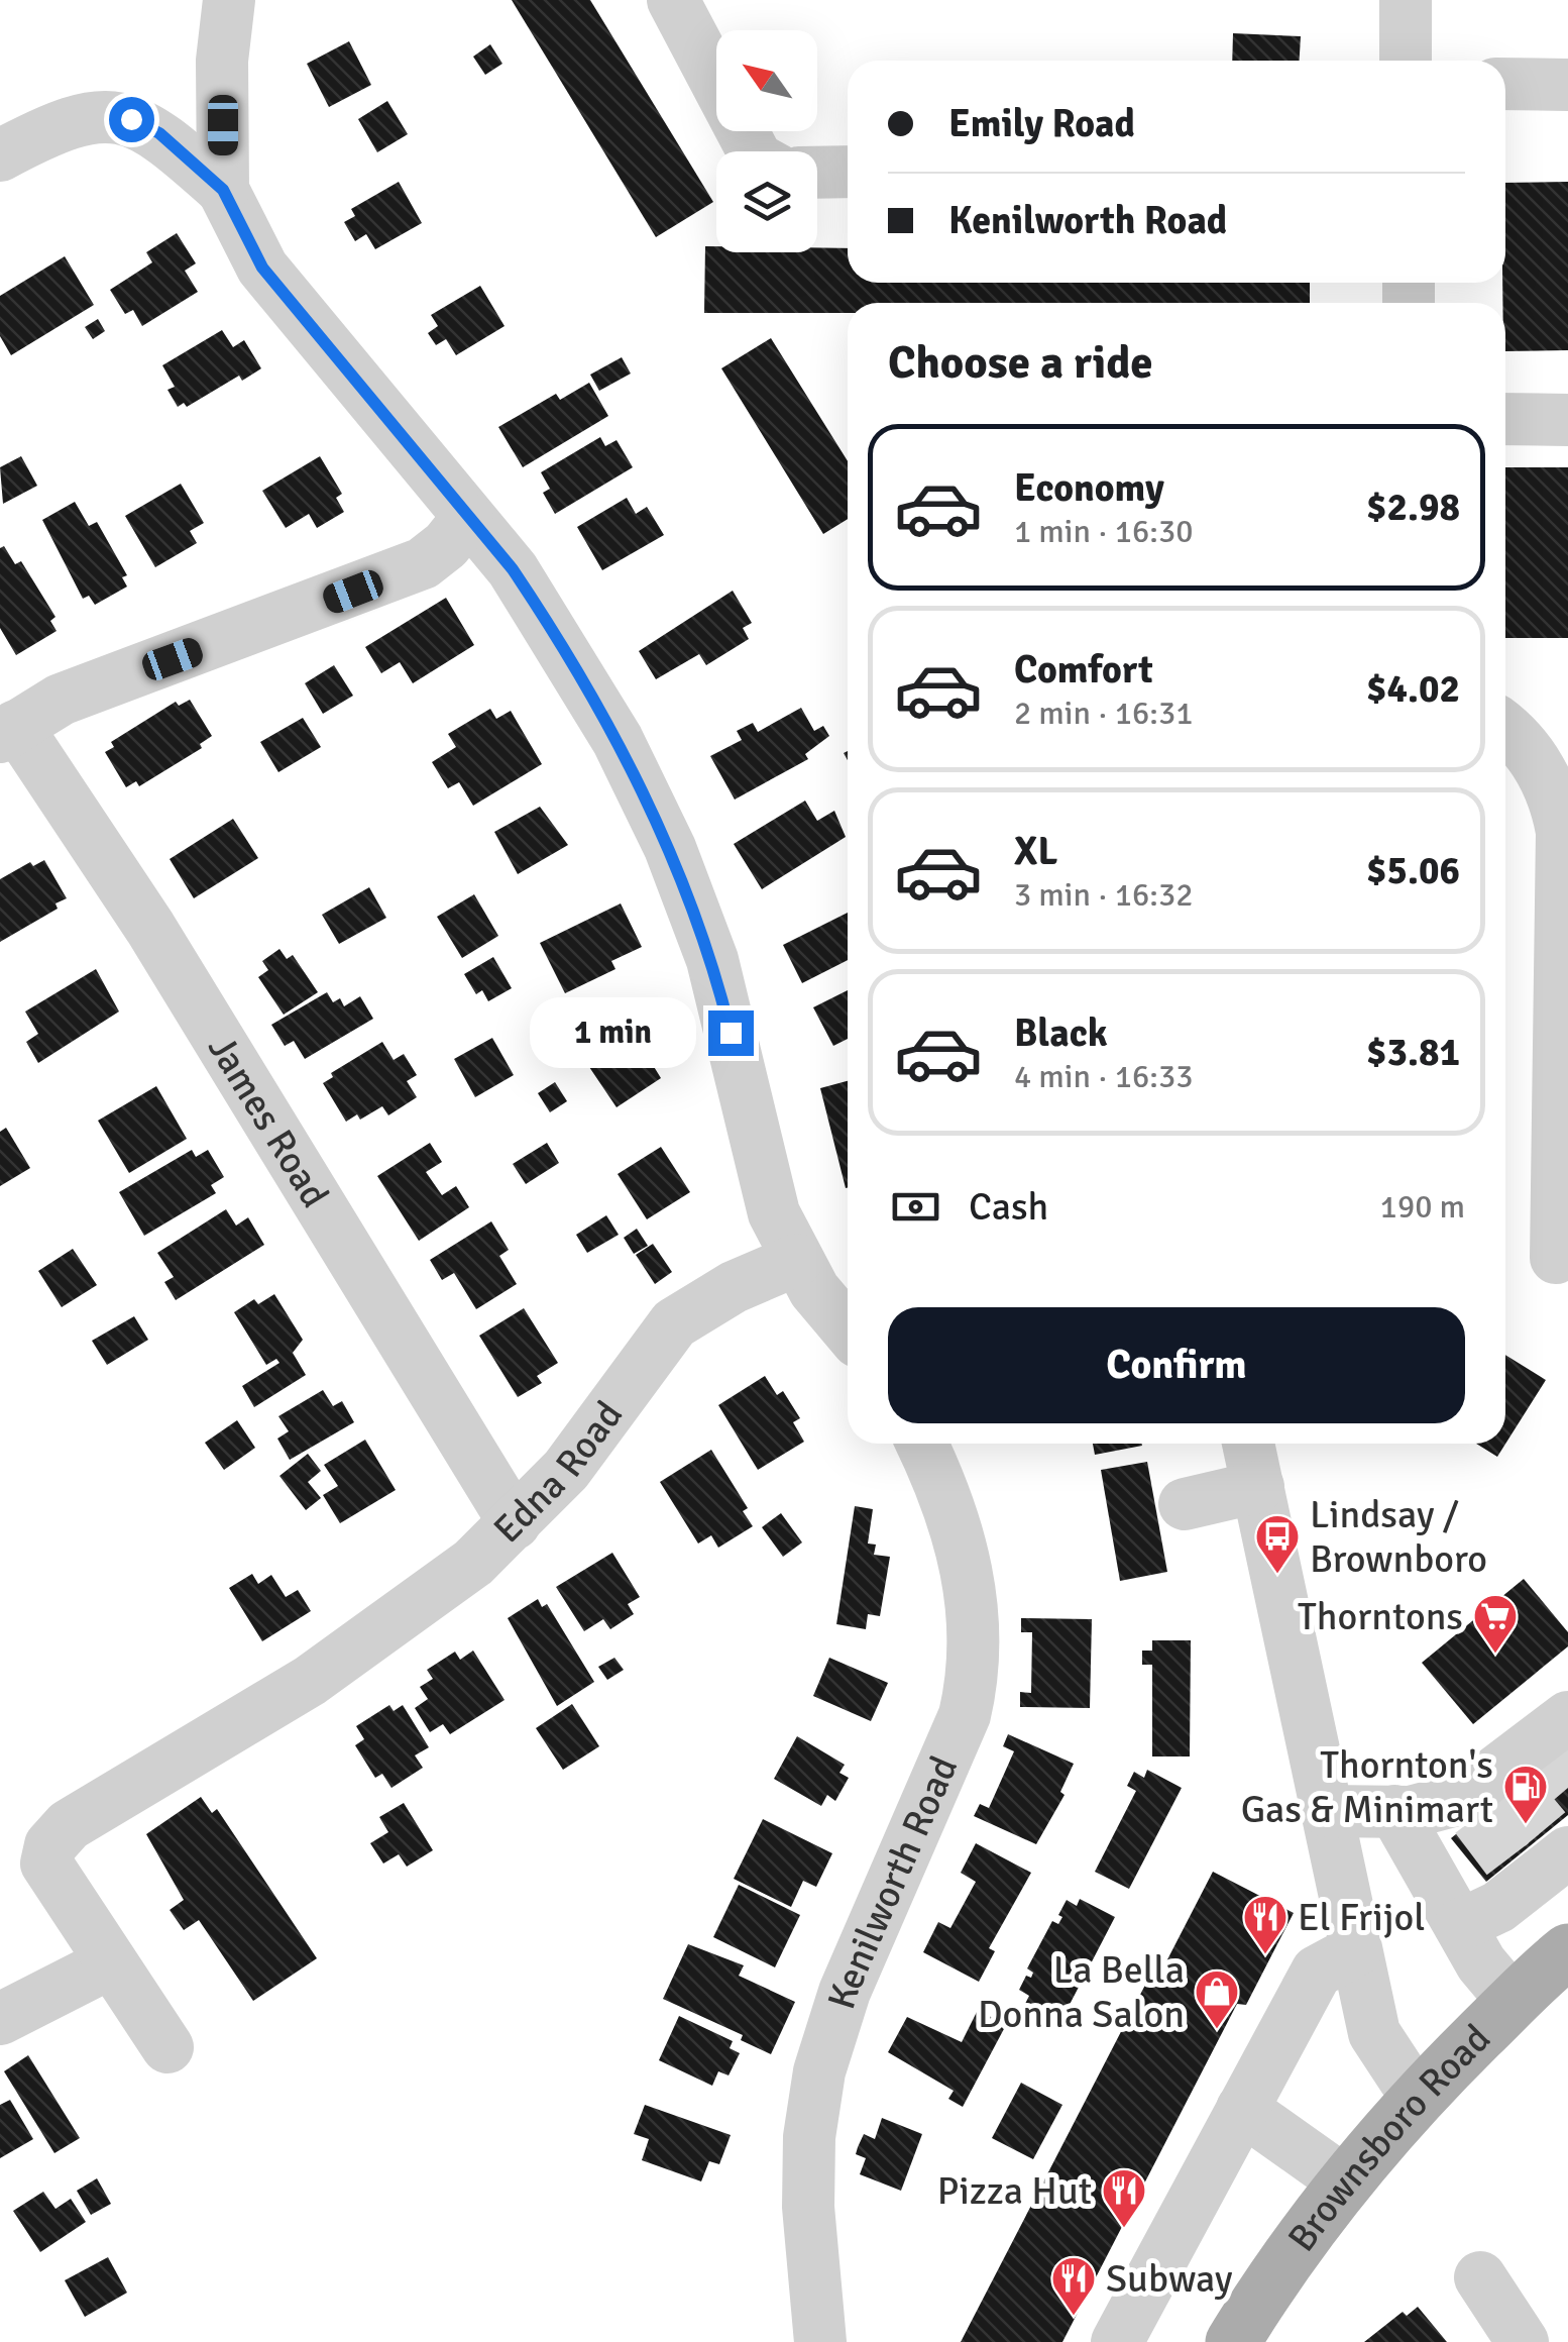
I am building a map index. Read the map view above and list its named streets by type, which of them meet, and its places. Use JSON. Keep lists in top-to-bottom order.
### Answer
{
  "streets": {
    "main road": ["Brownsboro Road"],
    "street": ["James Road", "Edna Road", "Kenilworth Road"]
  },
  "crossings": [
    ["James Road", "Edna Road"]
  ],
  "places": {
    "bus stop": ["Lindsay / Brownboro"],
    "supermarket": ["Thorntons"],
    "fuel station": ["Thornton's Gas & Minimart"],
    "restaurant": ["El Frijol", "Pizza Hut", "Subway"],
    "shop": ["La Bella Donna Salon"]
  },
  "north": "top left",
  "page": {
    "banner": ["Emily Road", "Kenilworth Road"],
    "heading": "Choose a ride",
    "list": [
      {
        "name": "Economy",
        "note": "1 min · 16:30",
        "value": "$2.98"
      },
      {
        "name": "Comfort",
        "note": "2 min · 16:31",
        "value": "$4.02"
      },
      {
        "name": "XL",
        "note": "3 min · 16:32",
        "value": "$5.06"
      },
      {
        "name": "Black",
        "note": "4 min · 16:33",
        "value": "$3.81"
      }
    ],
    "bubble": "1 min",
    "pay": ["Cash", "190 m"],
    "buttons": "Confirm"
  }
}
